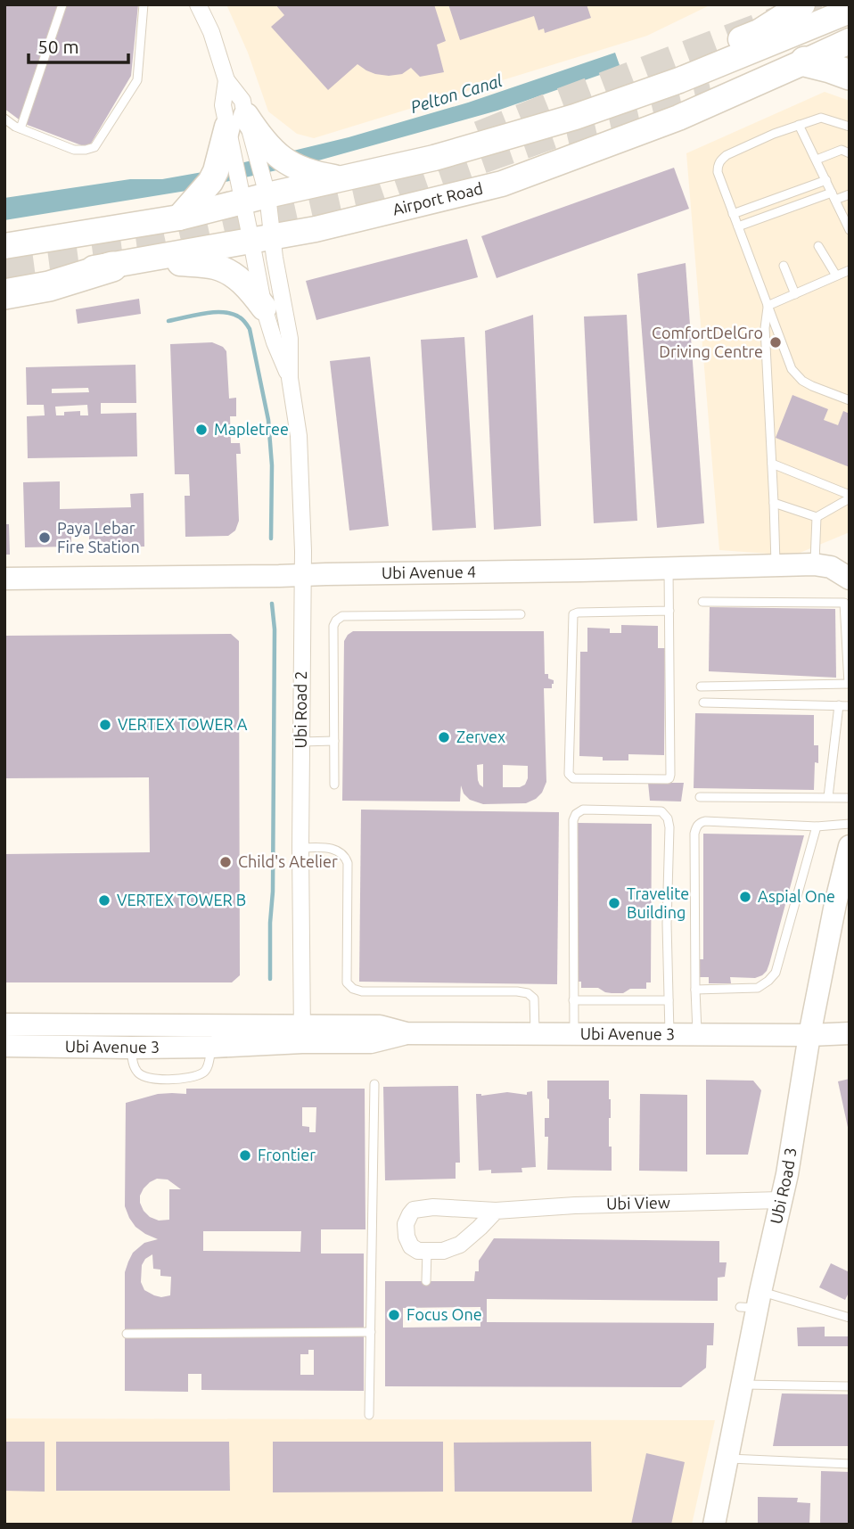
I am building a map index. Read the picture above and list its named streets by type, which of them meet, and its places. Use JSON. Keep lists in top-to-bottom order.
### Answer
{
  "streets": {
    "main road": ["Airport Road"],
    "street": [
      "Ubi Avenue 4",
      "Ubi Road 2",
      "Ubi Avenue 3",
      "Ubi Road 3",
      "Ubi View"
    ]
  },
  "crossings": [
    ["Airport Road", "Ubi Road 2"],
    ["Ubi Avenue 4", "Ubi Road 2"],
    ["Ubi Road 2", "Ubi Avenue 3"],
    ["Ubi Avenue 3", "Ubi Road 3"],
    ["Ubi Road 3", "Ubi View"]
  ],
  "water": ["Pelton Canal"],
  "places": [
    "ComfortDelGro Driving Centre",
    "Mapletree",
    "Paya Lebar Fire Station",
    "VERTEX TOWER A",
    "Zervex",
    "Child's Atelier",
    "Aspial One",
    "VERTEX TOWER B",
    "Travelite Building",
    "Frontier",
    "Focus One"
  ],
  "scale_bar": "50 m"
}
